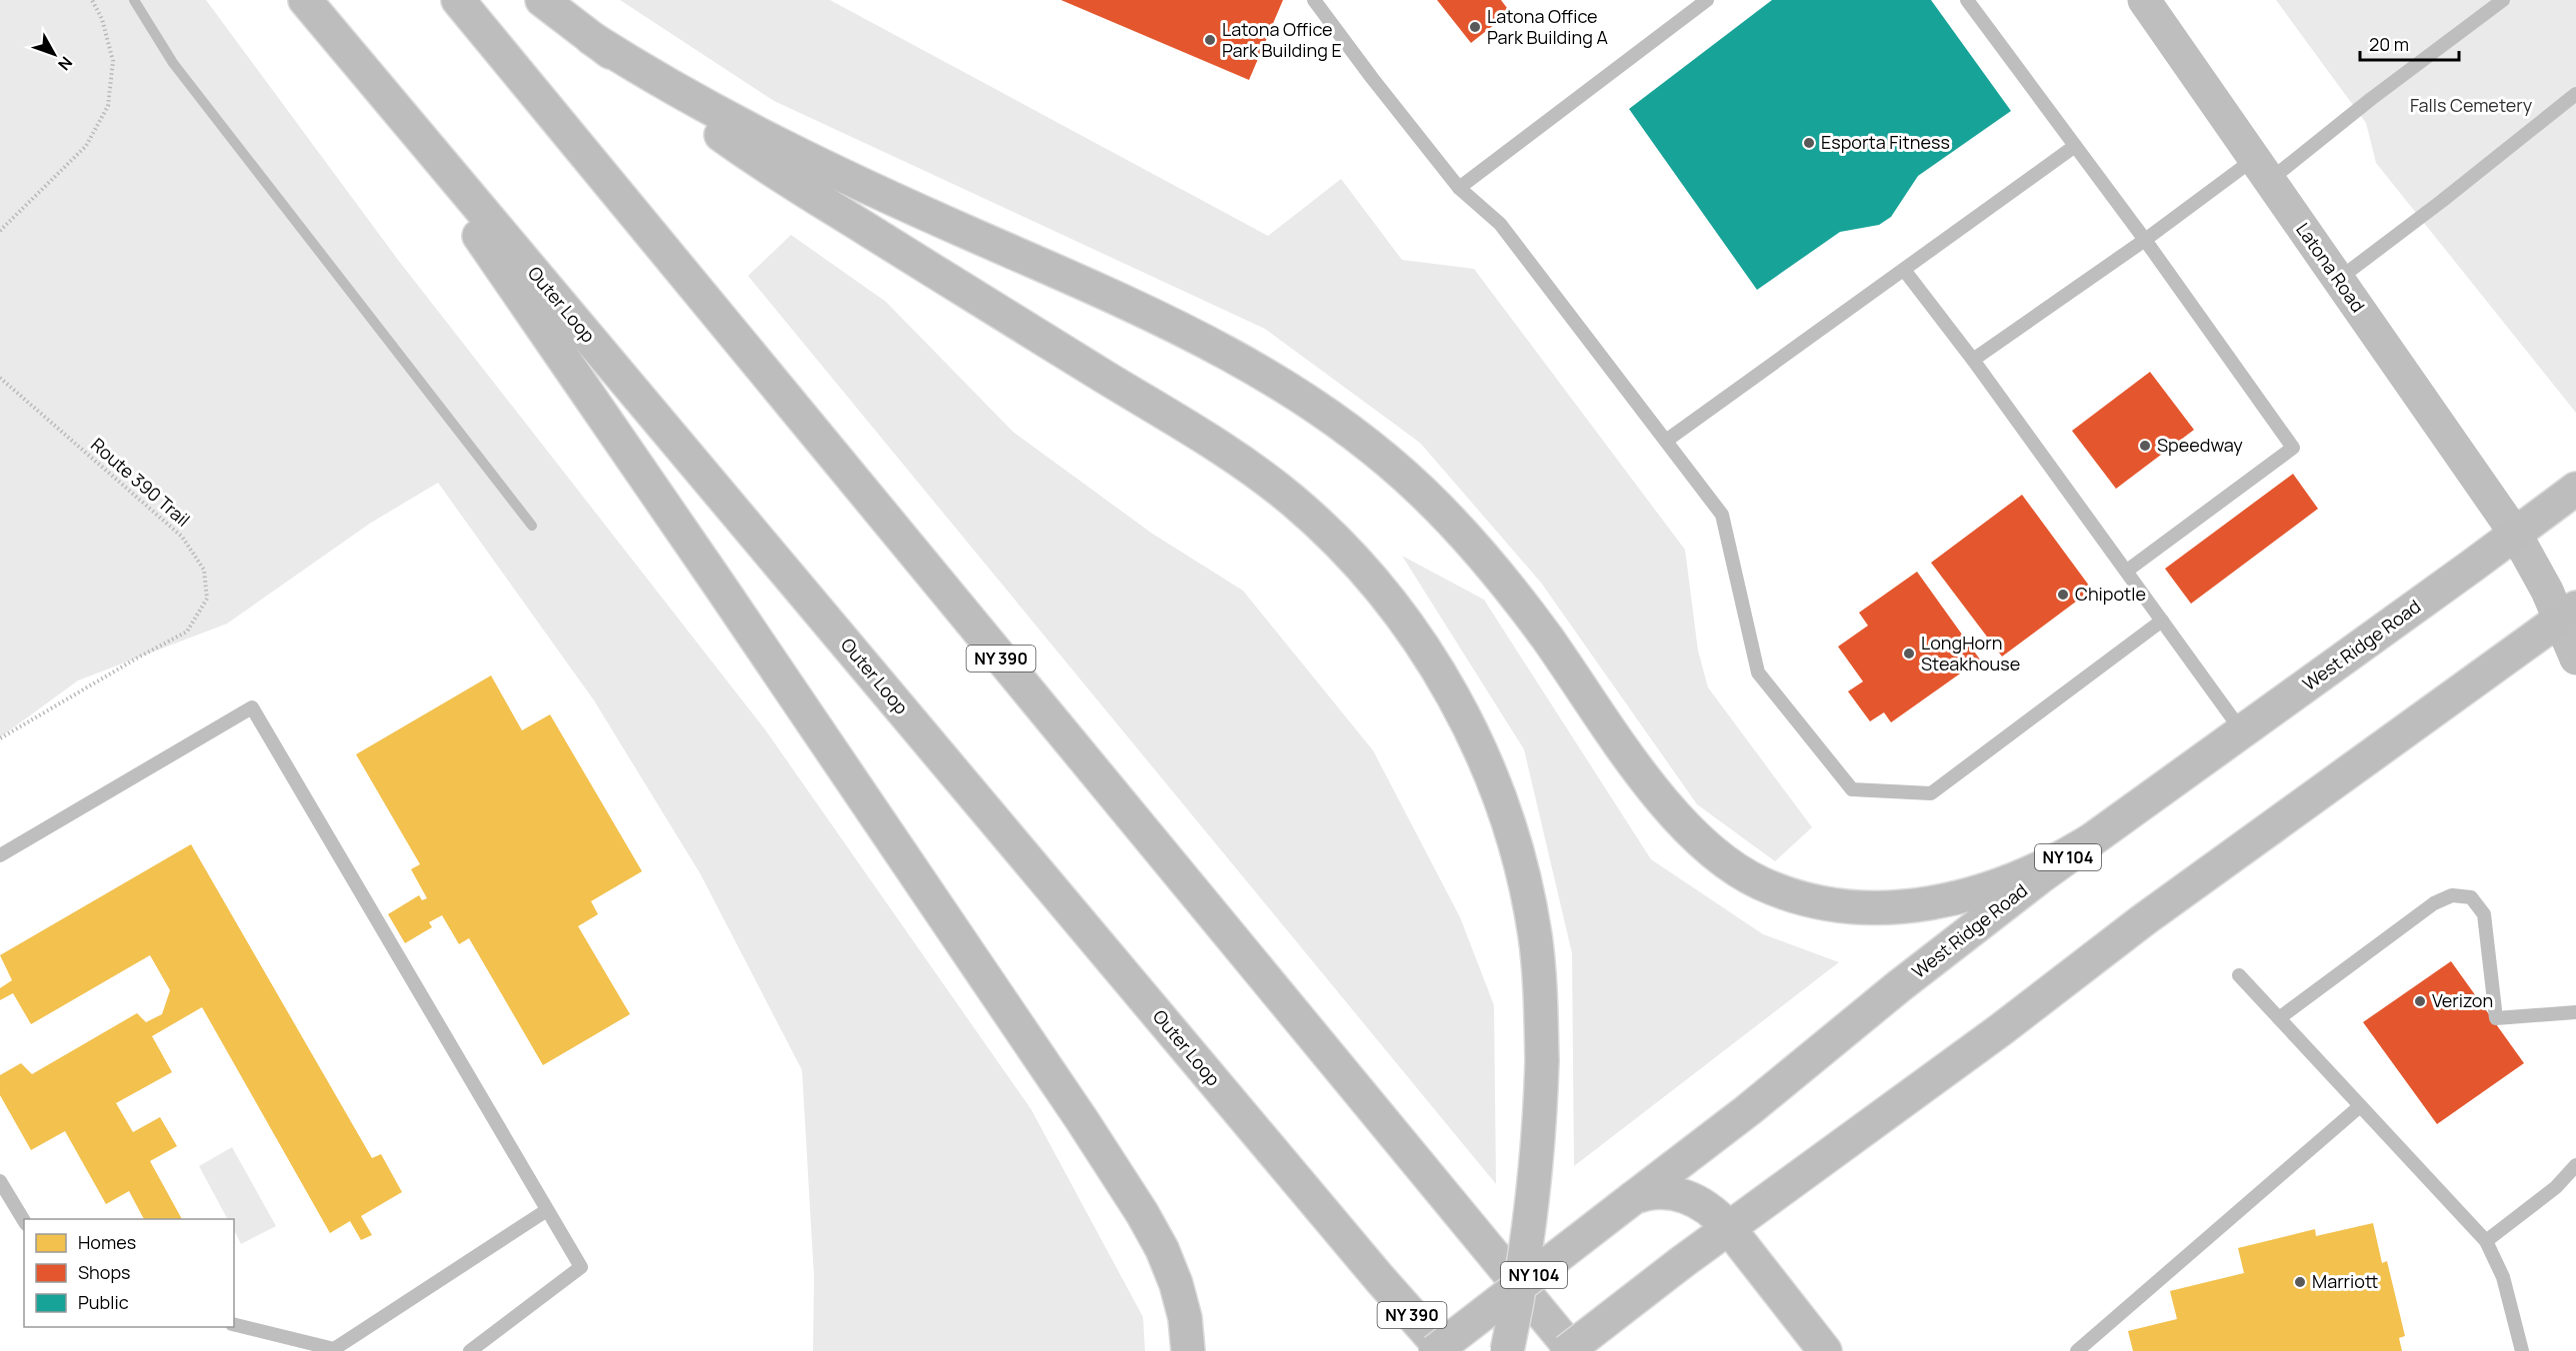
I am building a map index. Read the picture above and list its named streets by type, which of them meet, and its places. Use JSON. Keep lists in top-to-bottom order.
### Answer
{
  "streets": {
    "main road": [
      "Outer Loop",
      "West Ridge Road",
      "NY 390",
      "NY 104"
    ],
    "street": ["Latona Road"],
    "path": ["Route 390 Trail"]
  },
  "crossings": [
    ["Latona Road", "West Ridge Road"]
  ],
  "parks": ["Falls Cemetery"],
  "places": [
    "Latona Office Park Building A",
    "Latona Office Park Building E",
    "Esporta Fitness",
    "Speedway",
    "Chipotle",
    "LongHorn Steakhouse",
    "Verizon",
    "Marriott"
  ],
  "legend": ["Homes", "Shops", "Public"],
  "scale_bar": "20 m",
  "north": "bottom right"
}
